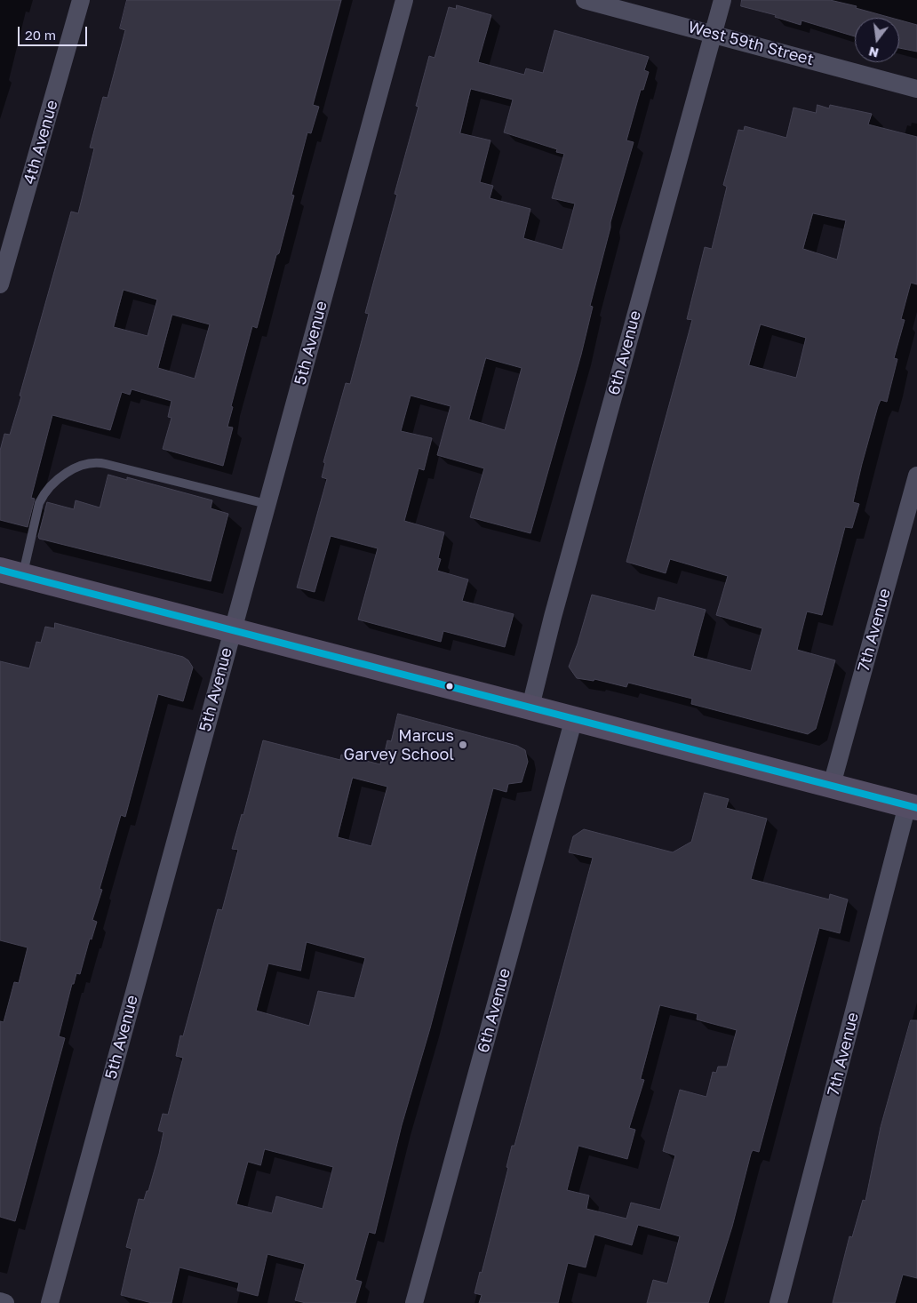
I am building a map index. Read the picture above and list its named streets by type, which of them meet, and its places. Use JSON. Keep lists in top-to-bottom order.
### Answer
{
  "streets": {
    "street": [
      "West 59th Street",
      "4th Avenue",
      "5th Avenue",
      "6th Avenue",
      "7th Avenue"
    ]
  },
  "crossings": [
    ["West 59th Street", "6th Avenue"]
  ],
  "places": ["Marcus Garvey School"],
  "scale_bar": "20 m",
  "north": "bottom"
}
